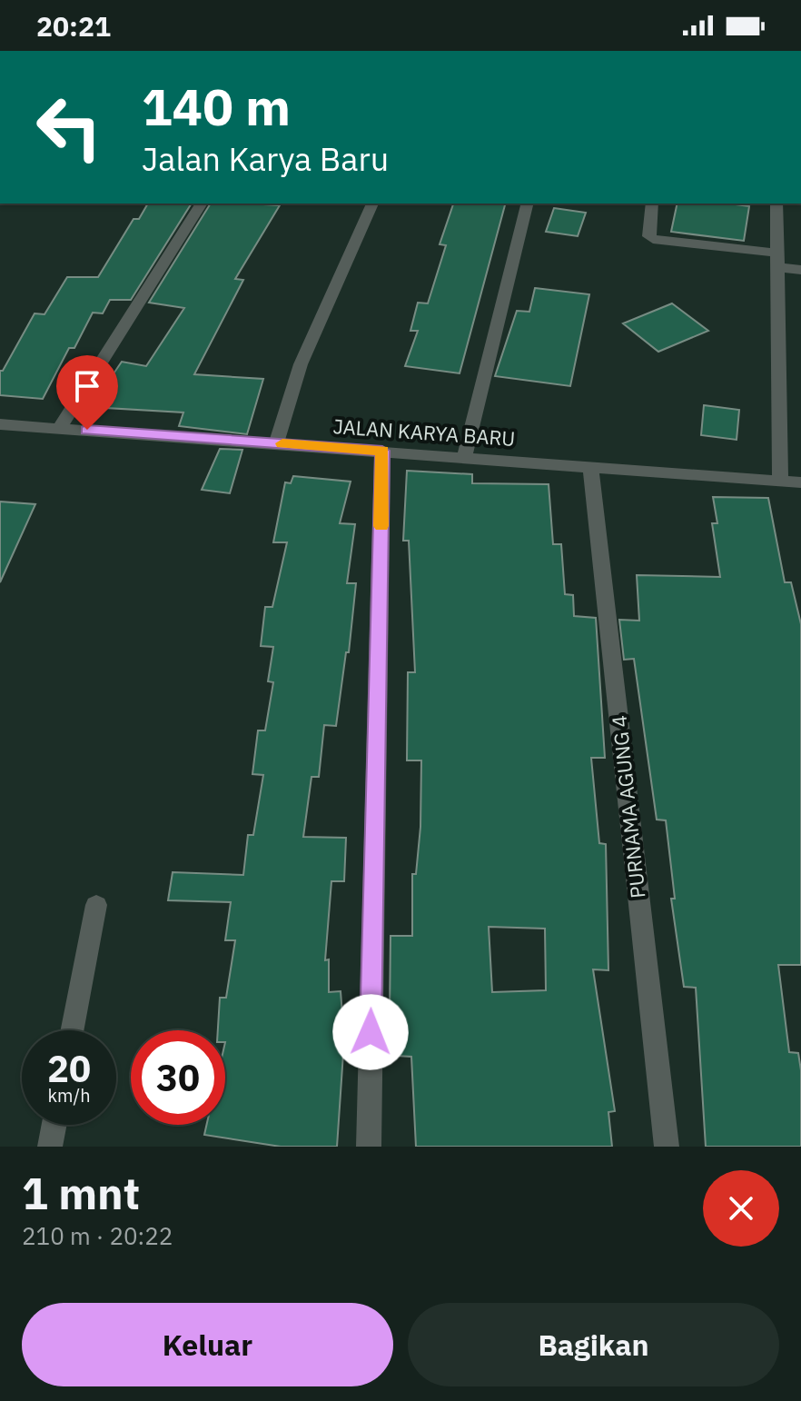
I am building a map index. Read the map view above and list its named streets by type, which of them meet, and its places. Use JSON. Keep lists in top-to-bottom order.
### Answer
{
  "streets": {
    "street": ["JALAN KARYA BARU", "PURNAMA AGUNG 4"]
  },
  "crossings": [
    ["JALAN KARYA BARU", "PURNAMA AGUNG 4"]
  ],
  "page": {
    "status": "20:21",
    "turn": ["140 m", "Jalan Karya Baru"],
    "speed": "20 km/h",
    "limit": "30",
    "heading": ["1 mnt", "210 m · 20:22"],
    "buttons": ["Keluar", "Bagikan"]
  }
}
